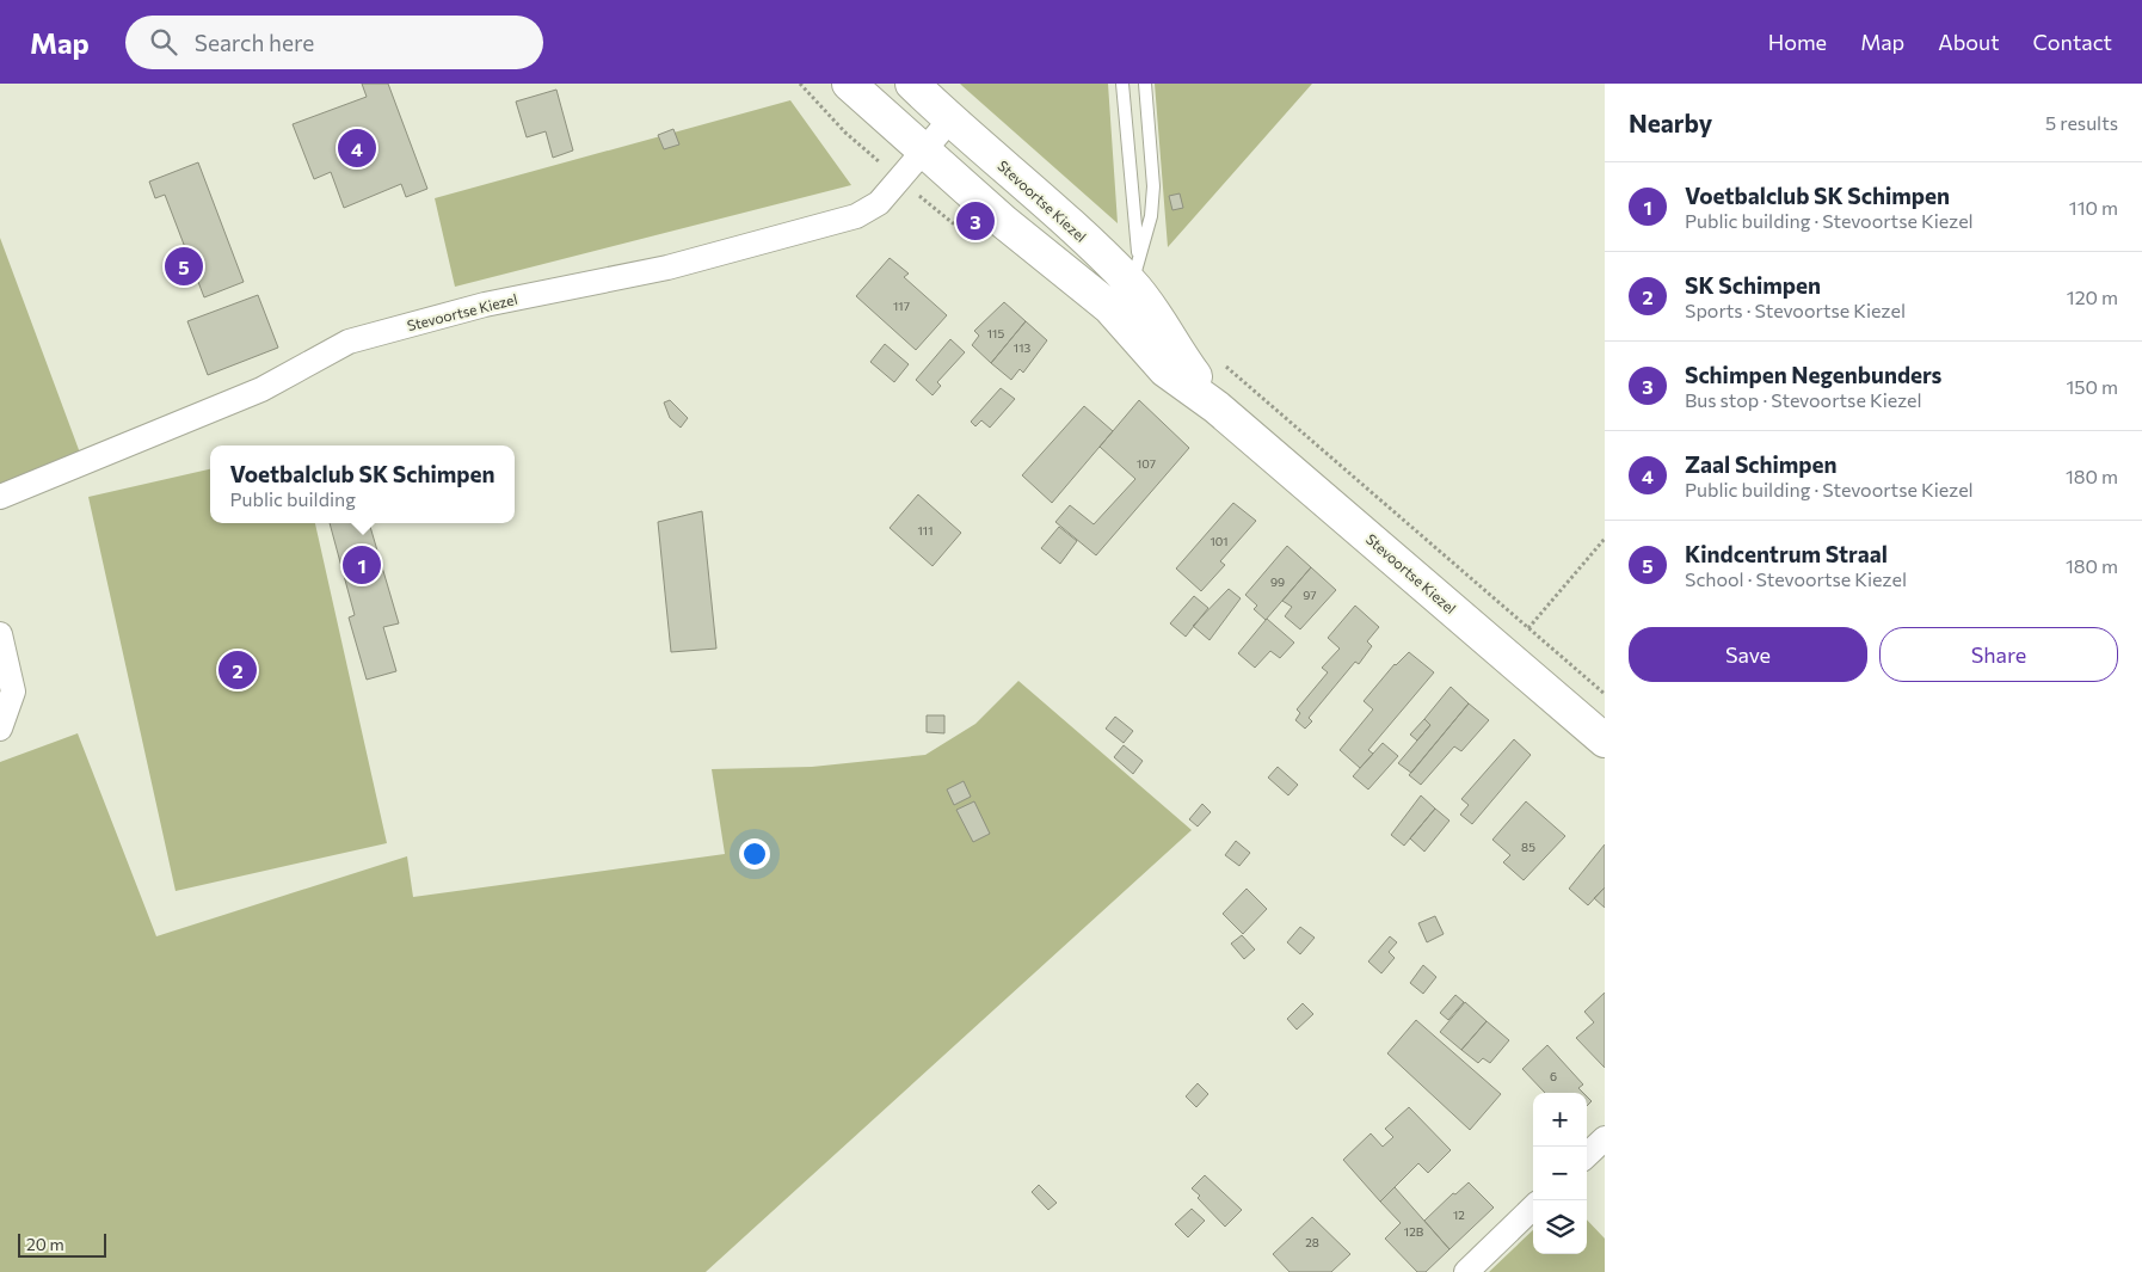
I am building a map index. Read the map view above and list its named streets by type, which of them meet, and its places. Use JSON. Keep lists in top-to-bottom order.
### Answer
{
  "streets": {
    "main road": ["Stevoortse Kiezel"]
  },
  "house_numbers": [
    "117",
    "115",
    "113",
    "107",
    "111",
    "101",
    "99",
    "97",
    "85",
    "6",
    "12",
    "12B",
    "28"
  ],
  "scale_bar": "20 m",
  "page": {
    "header": "Map",
    "search": "Search here",
    "nav": [
      "Home",
      "Map",
      "About",
      "Contact"
    ],
    "heading": ["Nearby", "5 results"],
    "pins": [
      "4",
      "3",
      "5",
      "1",
      "2"
    ],
    "list": [
      {
        "mark": "1",
        "name": "Voetbalclub SK Schimpen",
        "note": "Public building · Stevoortse Kiezel",
        "value": "110 m"
      },
      {
        "mark": "2",
        "name": "SK Schimpen",
        "note": "Sports · Stevoortse Kiezel",
        "value": "120 m"
      },
      {
        "mark": "3",
        "name": "Schimpen Negenbunders",
        "note": "Bus stop · Stevoortse Kiezel",
        "value": "150 m"
      },
      {
        "mark": "4",
        "name": "Zaal Schimpen",
        "note": "Public building · Stevoortse Kiezel",
        "value": "180 m"
      },
      {
        "mark": "5",
        "name": "Kindcentrum Straal",
        "note": "School · Stevoortse Kiezel",
        "value": "180 m"
      }
    ],
    "popup": ["Voetbalclub SK Schimpen", "Public building"],
    "buttons": ["Save", "Share"],
    "map_buttons": ["+", "−"],
    "scale": "20 m"
  }
}
